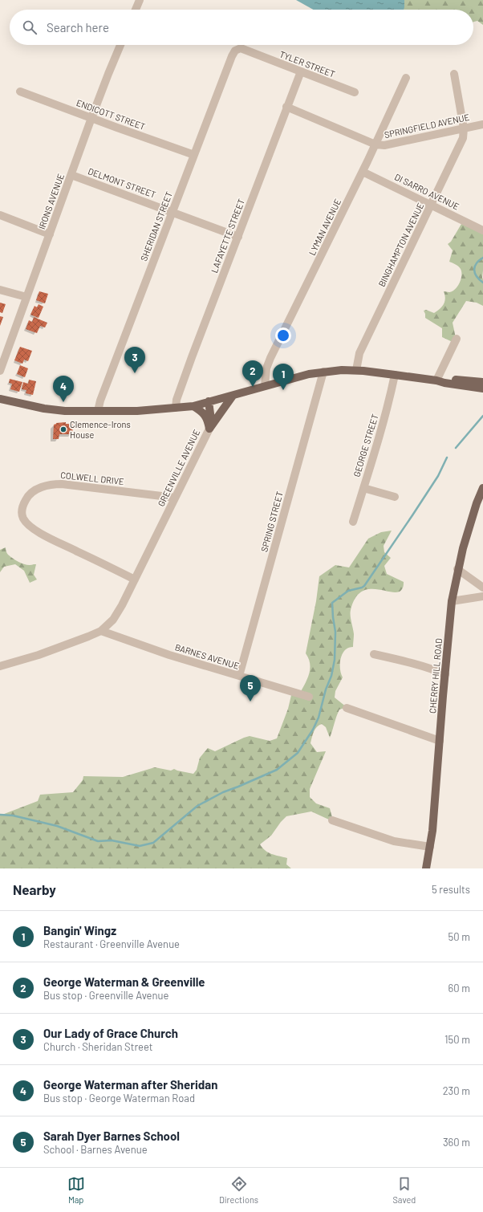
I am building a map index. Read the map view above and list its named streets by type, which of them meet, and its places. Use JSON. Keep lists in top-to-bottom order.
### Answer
{
  "streets": {
    "main road": ["GREENVILLE AVENUE", "CHERRY HILL ROAD"],
    "street": [
      "TYLER STREET",
      "ENDICOTT STREET",
      "SPRINGFIELD AVENUE",
      "DELMONT STREET",
      "DI SARRO AVENUE",
      "IRONS AVENUE",
      "SHERIDAN STREET",
      "LYMAN AVENUE",
      "LAFAYETTE STREET",
      "BINGHAMPTON AVENUE",
      "GEORGE STREET",
      "COLWELL DRIVE",
      "SPRING STREET",
      "BARNES AVENUE"
    ]
  },
  "crossings": [
    ["TYLER STREET", "SHERIDAN STREET"],
    ["TYLER STREET", "LAFAYETTE STREET"],
    ["ENDICOTT STREET", "IRONS AVENUE"],
    ["ENDICOTT STREET", "SHERIDAN STREET"],
    ["SPRINGFIELD AVENUE", "LYMAN AVENUE"],
    ["SPRINGFIELD AVENUE", "LAFAYETTE STREET"],
    ["SPRINGFIELD AVENUE", "BINGHAMPTON AVENUE"],
    ["DELMONT STREET", "IRONS AVENUE"],
    ["DELMONT STREET", "SHERIDAN STREET"],
    ["DELMONT STREET", "LAFAYETTE STREET"],
    ["DI SARRO AVENUE", "LYMAN AVENUE"],
    ["DI SARRO AVENUE", "BINGHAMPTON AVENUE"],
    ["GREENVILLE AVENUE", "COLWELL DRIVE"],
    ["GREENVILLE AVENUE", "BARNES AVENUE"],
    ["SPRING STREET", "BARNES AVENUE"]
  ],
  "places": ["Clemence-Irons House"],
  "page": {
    "search": "Search here",
    "pins": [
      "3",
      "2",
      "1",
      "4",
      "5"
    ],
    "heading": ["Nearby", "5 results"],
    "list": [
      {
        "mark": "1",
        "name": "Bangin' Wingz",
        "note": "Restaurant · Greenville Avenue",
        "value": "50 m"
      },
      {
        "mark": "2",
        "name": "George Waterman & Greenville",
        "note": "Bus stop · Greenville Avenue",
        "value": "60 m"
      },
      {
        "mark": "3",
        "name": "Our Lady of Grace Church",
        "note": "Church · Sheridan Street",
        "value": "150 m"
      },
      {
        "mark": "4",
        "name": "George Waterman after Sheridan",
        "note": "Bus stop · George Waterman Road",
        "value": "230 m"
      },
      {
        "mark": "5",
        "name": "Sarah Dyer Barnes School",
        "note": "School · Barnes Avenue",
        "value": "360 m"
      }
    ],
    "nav": ["Map", "Directions", "Saved"]
  }
}
